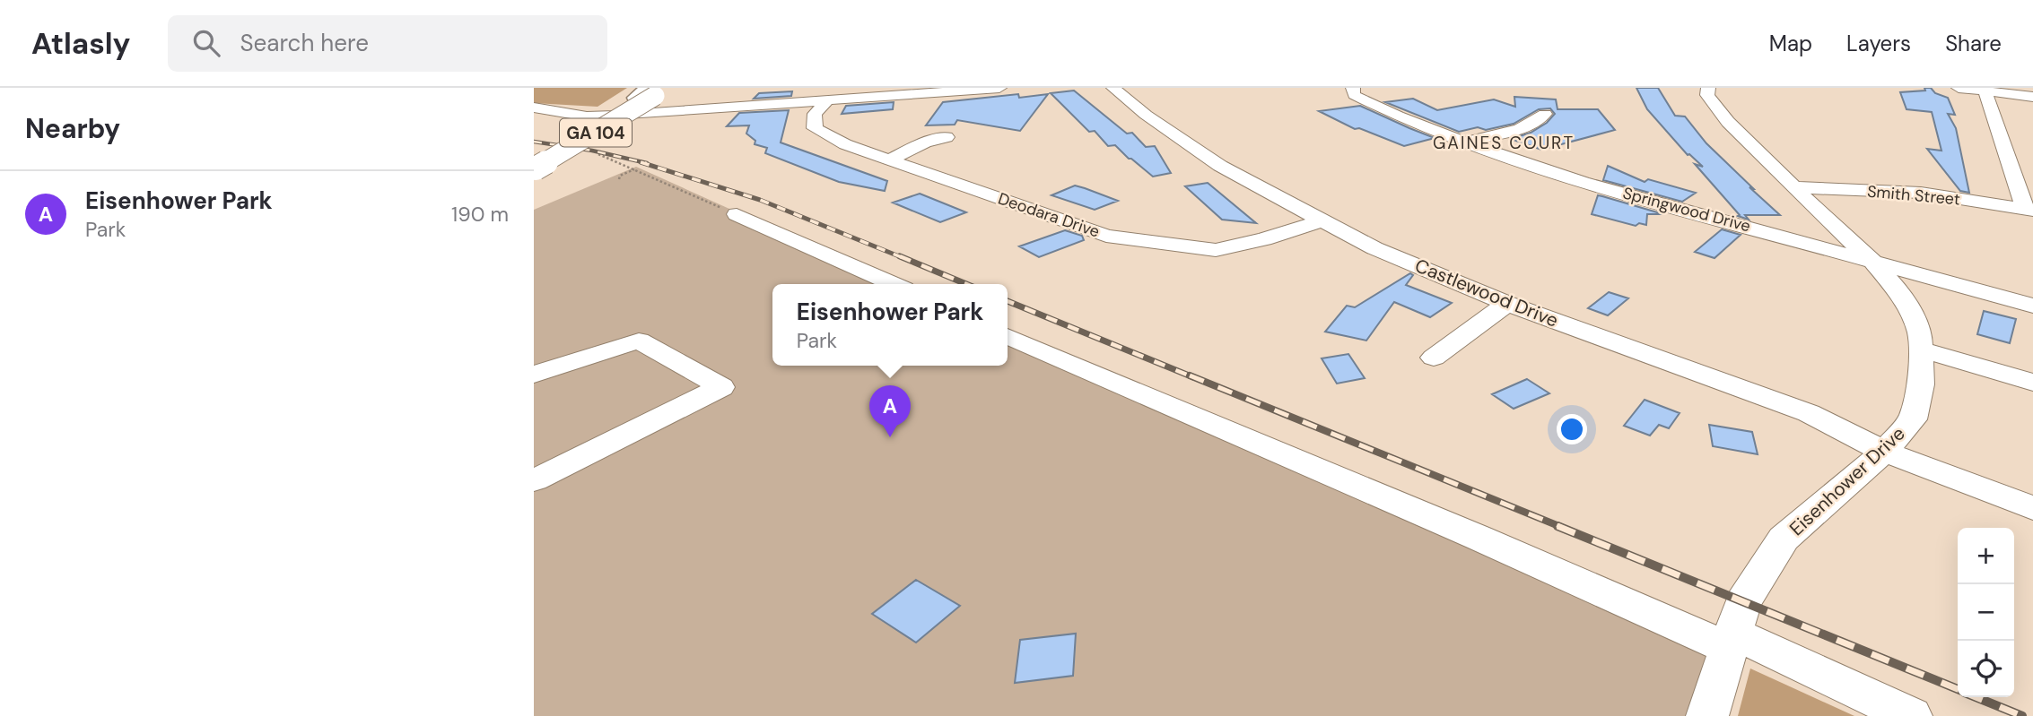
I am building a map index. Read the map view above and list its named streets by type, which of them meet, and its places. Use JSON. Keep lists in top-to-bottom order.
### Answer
{
  "streets": {
    "main road": ["GA 104"],
    "street": [
      "Smith Street",
      "Springwood Drive",
      "Deodara Drive",
      "Castlewood Drive",
      "Eisenhower Drive"
    ]
  },
  "crossings": [
    ["Smith Street", "Eisenhower Drive"],
    ["Springwood Drive", "Eisenhower Drive"],
    ["Deodara Drive", "Castlewood Drive"],
    ["Castlewood Drive", "Eisenhower Drive"]
  ],
  "districts": ["GAINES COURT"],
  "page": {
    "header": "Atlasly",
    "search": "Search here",
    "nav": ["Map", "Layers", "Share"],
    "heading": "Nearby",
    "list": [
      {
        "mark": "A",
        "name": "Eisenhower Park",
        "note": "Park",
        "value": "190 m"
      }
    ],
    "popup": ["Eisenhower Park", "Park"],
    "pins": "A",
    "map_buttons": ["+", "−"]
  }
}
